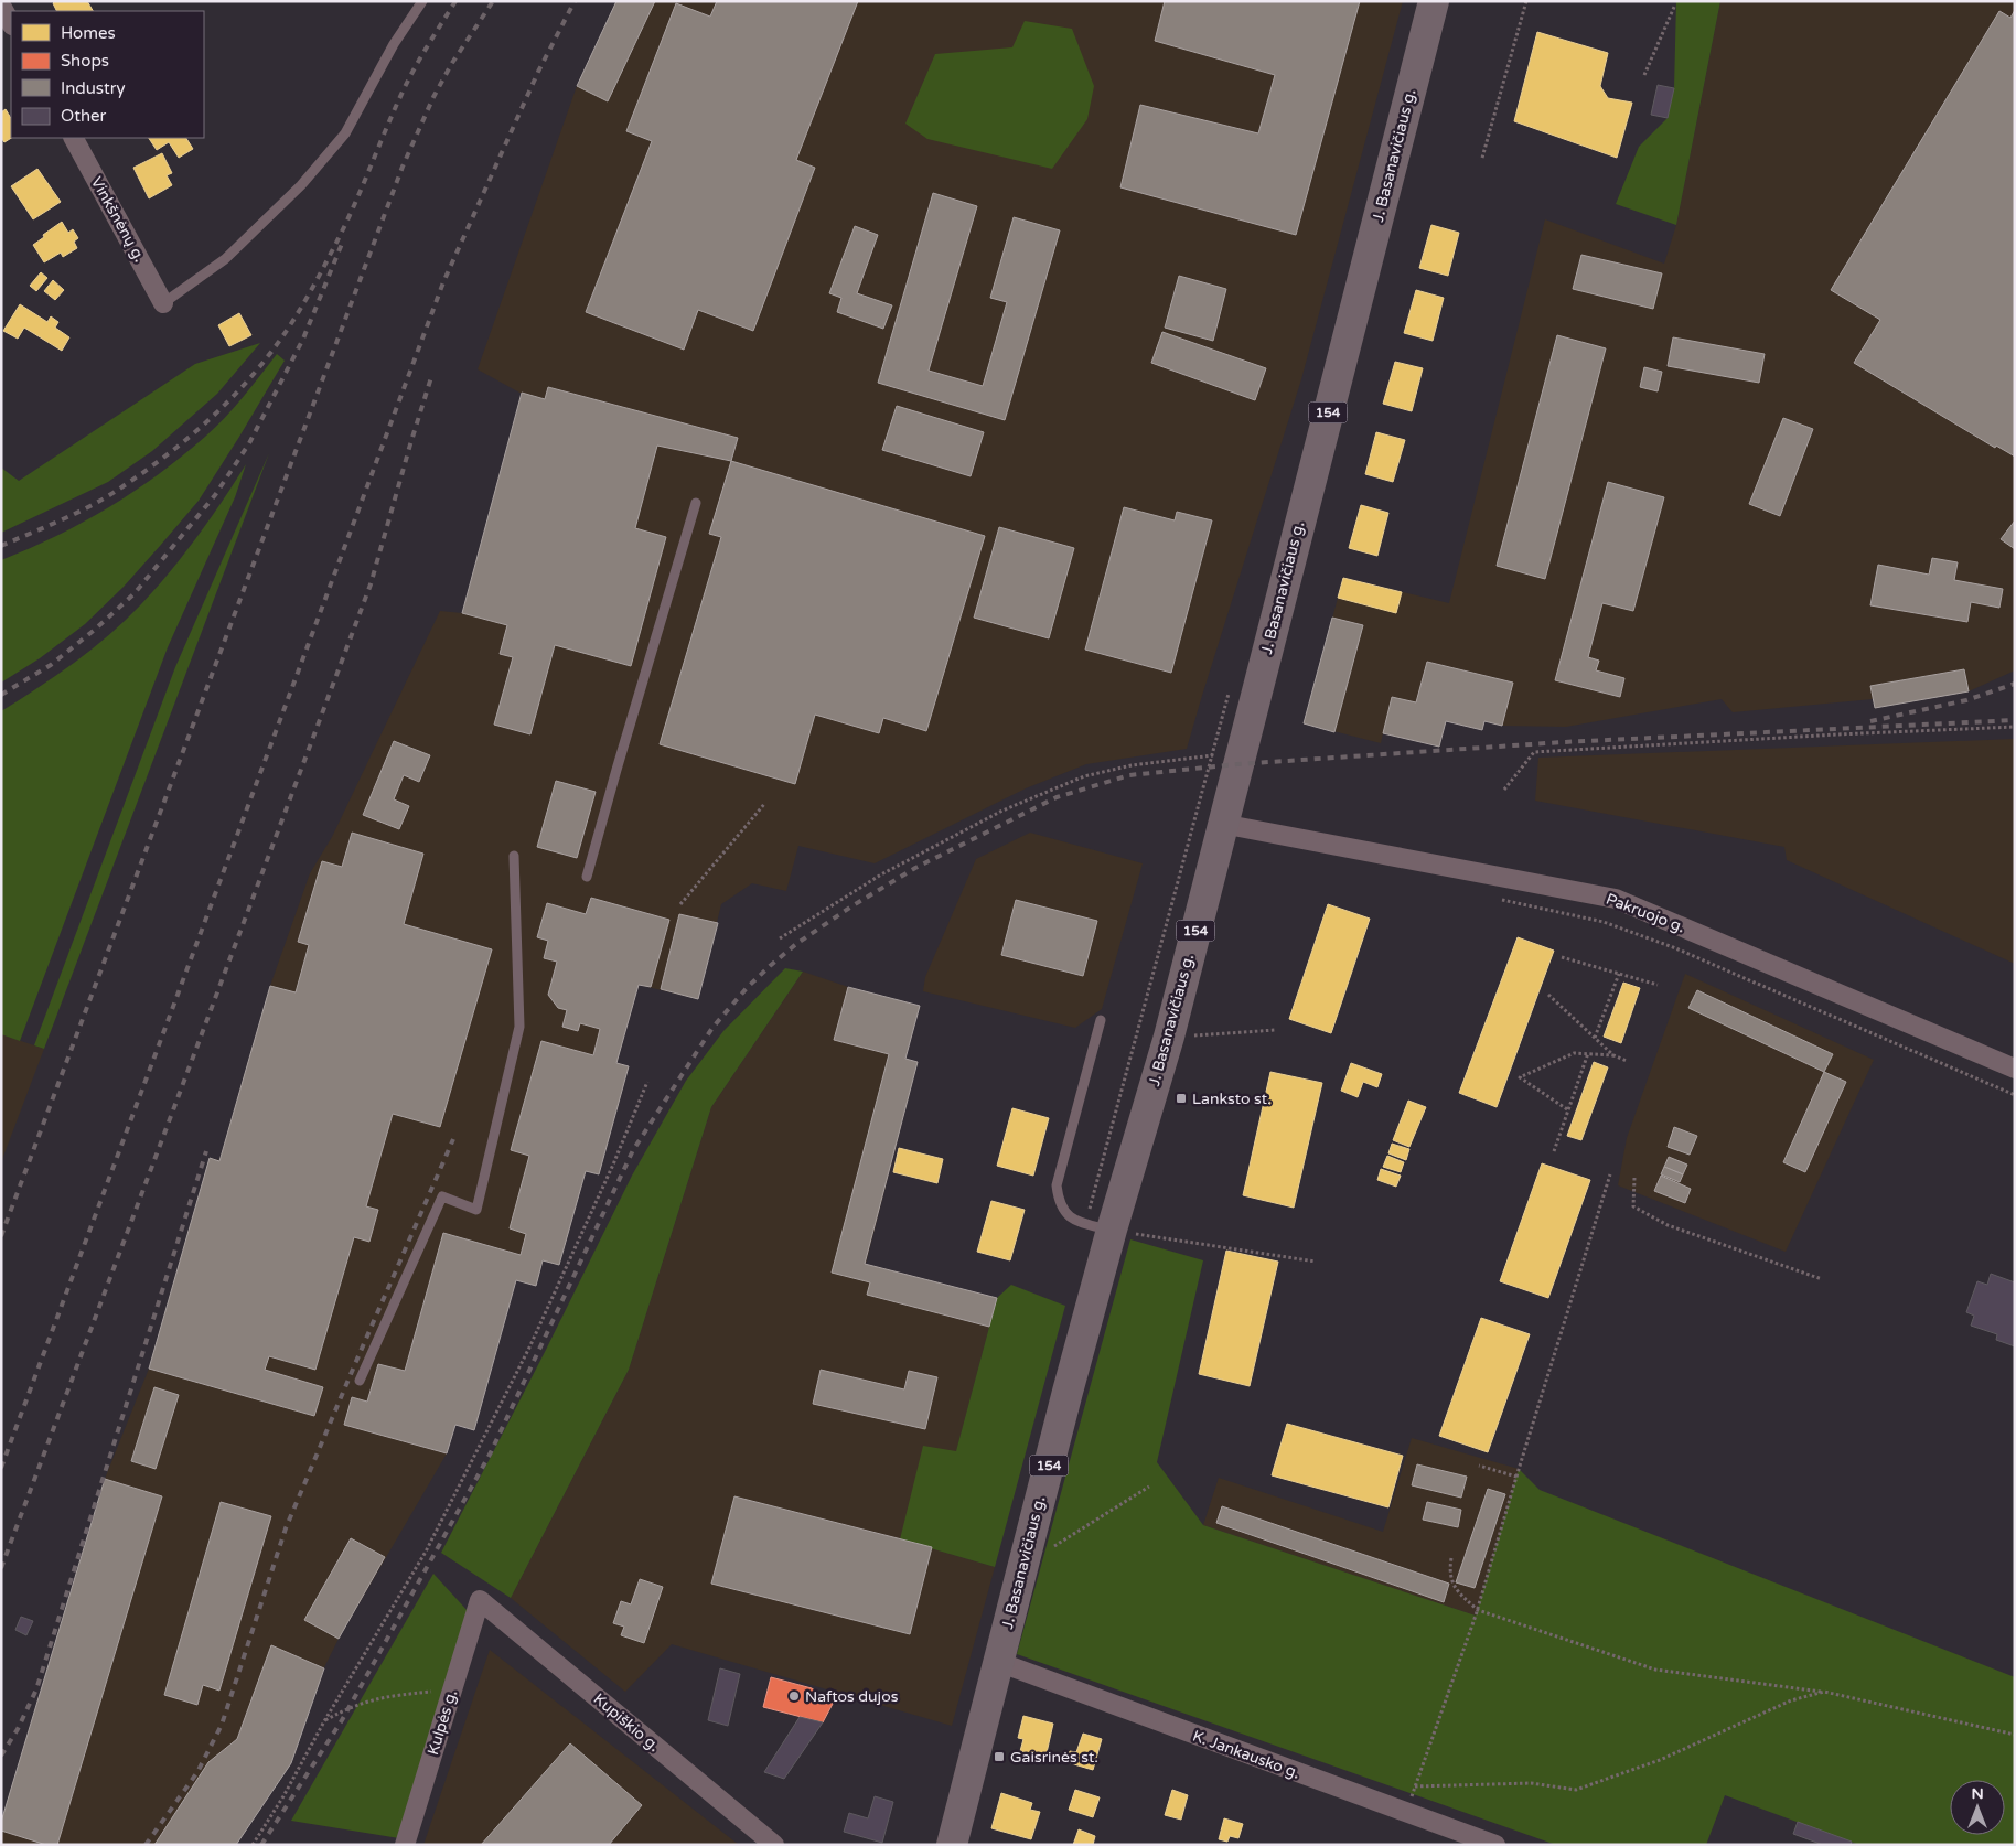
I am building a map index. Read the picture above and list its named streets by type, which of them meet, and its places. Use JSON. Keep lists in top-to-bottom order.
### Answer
{
  "streets": {
    "main road": ["J. Basanavičiaus g.", "154"],
    "street": [
      "Vinkšnėnų g.",
      "Pakruojo g.",
      "Kulpės g.",
      "Kupiškio g.",
      "K. Jankausko g."
    ]
  },
  "crossings": [
    ["J. Basanavičiaus g.", "Pakruojo g."],
    ["J. Basanavičiaus g.", "K. Jankausko g."],
    ["Kulpės g.", "Kupiškio g."]
  ],
  "places": {
    "transit": ["Lanksto st.", "Gaisrinės st."],
    "other": ["Naftos dujos"]
  },
  "legend": [
    "Homes",
    "Shops",
    "Industry",
    "Other"
  ],
  "north": "top"
}
